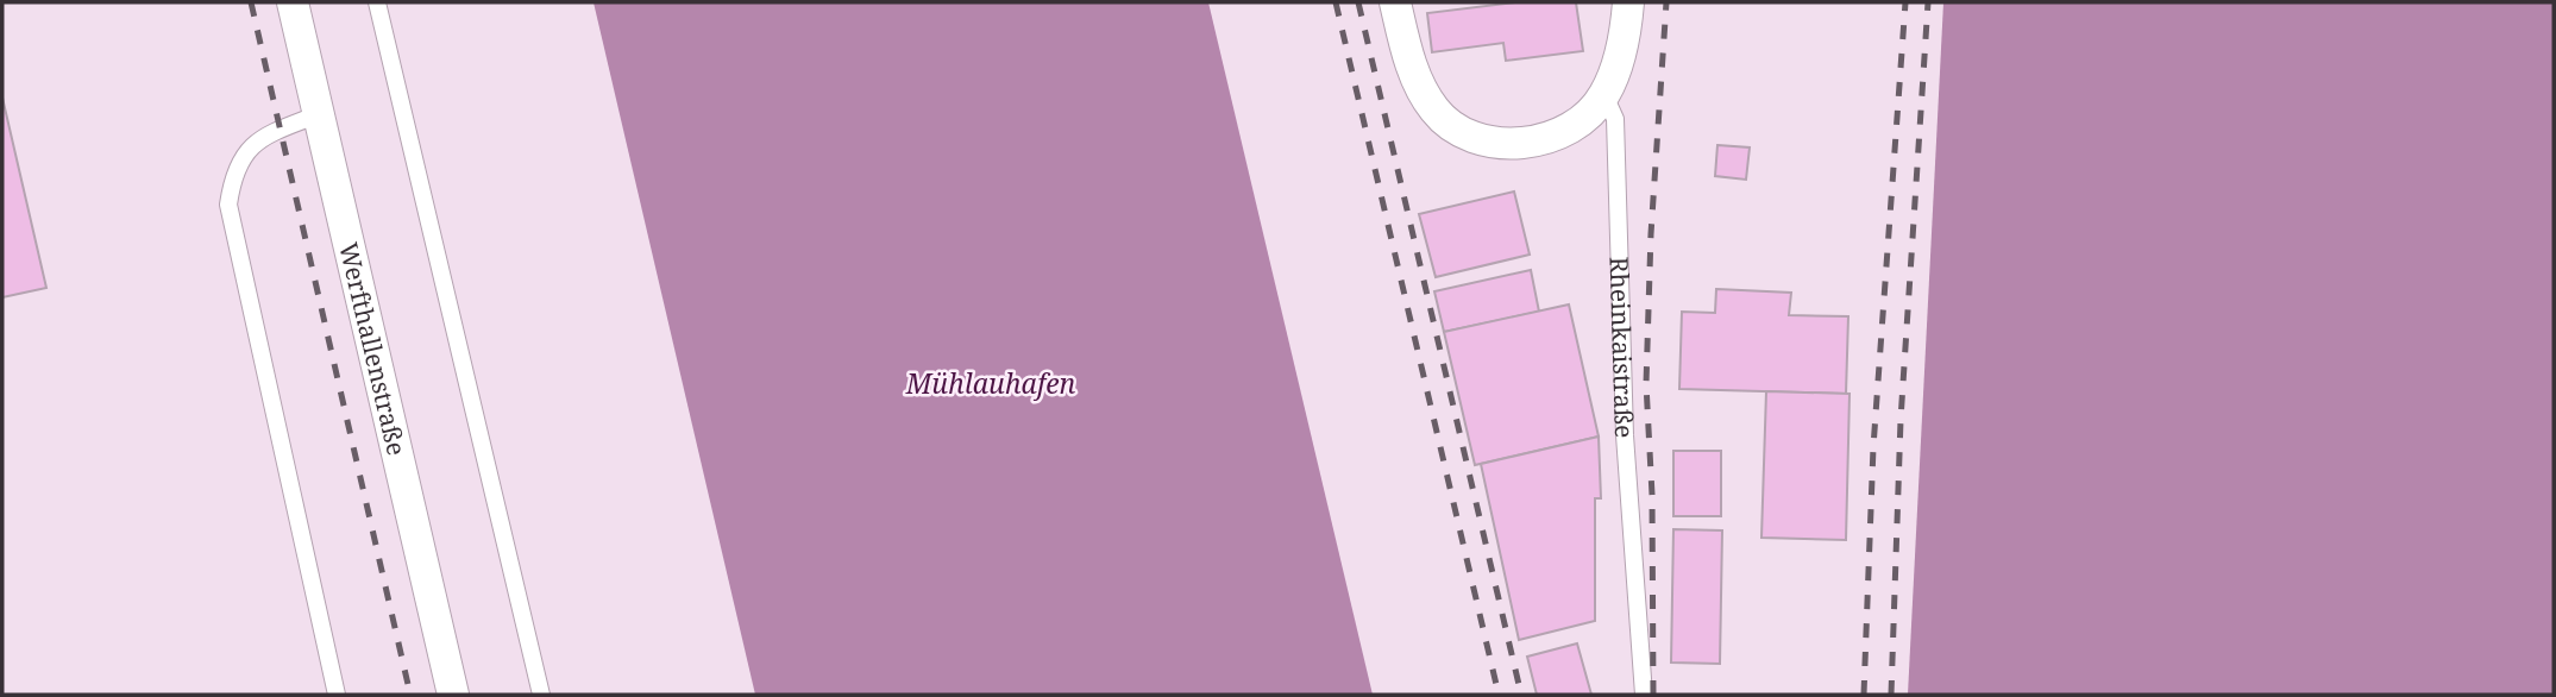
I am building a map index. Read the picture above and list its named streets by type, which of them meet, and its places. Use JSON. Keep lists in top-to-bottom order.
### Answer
{
  "streets": {
    "street": ["Werfthallenstraße"],
    "lane": ["Rheinkaistraße"]
  },
  "water": ["Mühlauhafen"]
}
